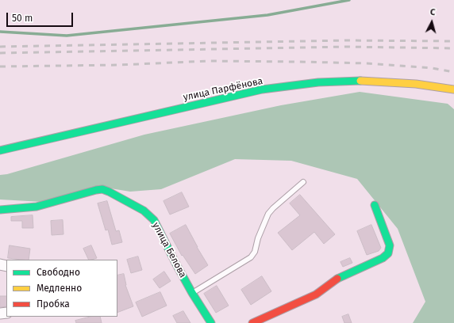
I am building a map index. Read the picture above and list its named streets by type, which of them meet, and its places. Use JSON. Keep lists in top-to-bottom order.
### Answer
{
  "streets": {
    "street": ["улица Парфёнова", "улица Белова"]
  },
  "legend": ["Свободно", "Медленно", "Пробка"],
  "scale_bar": "50 m",
  "north": "top"
}
